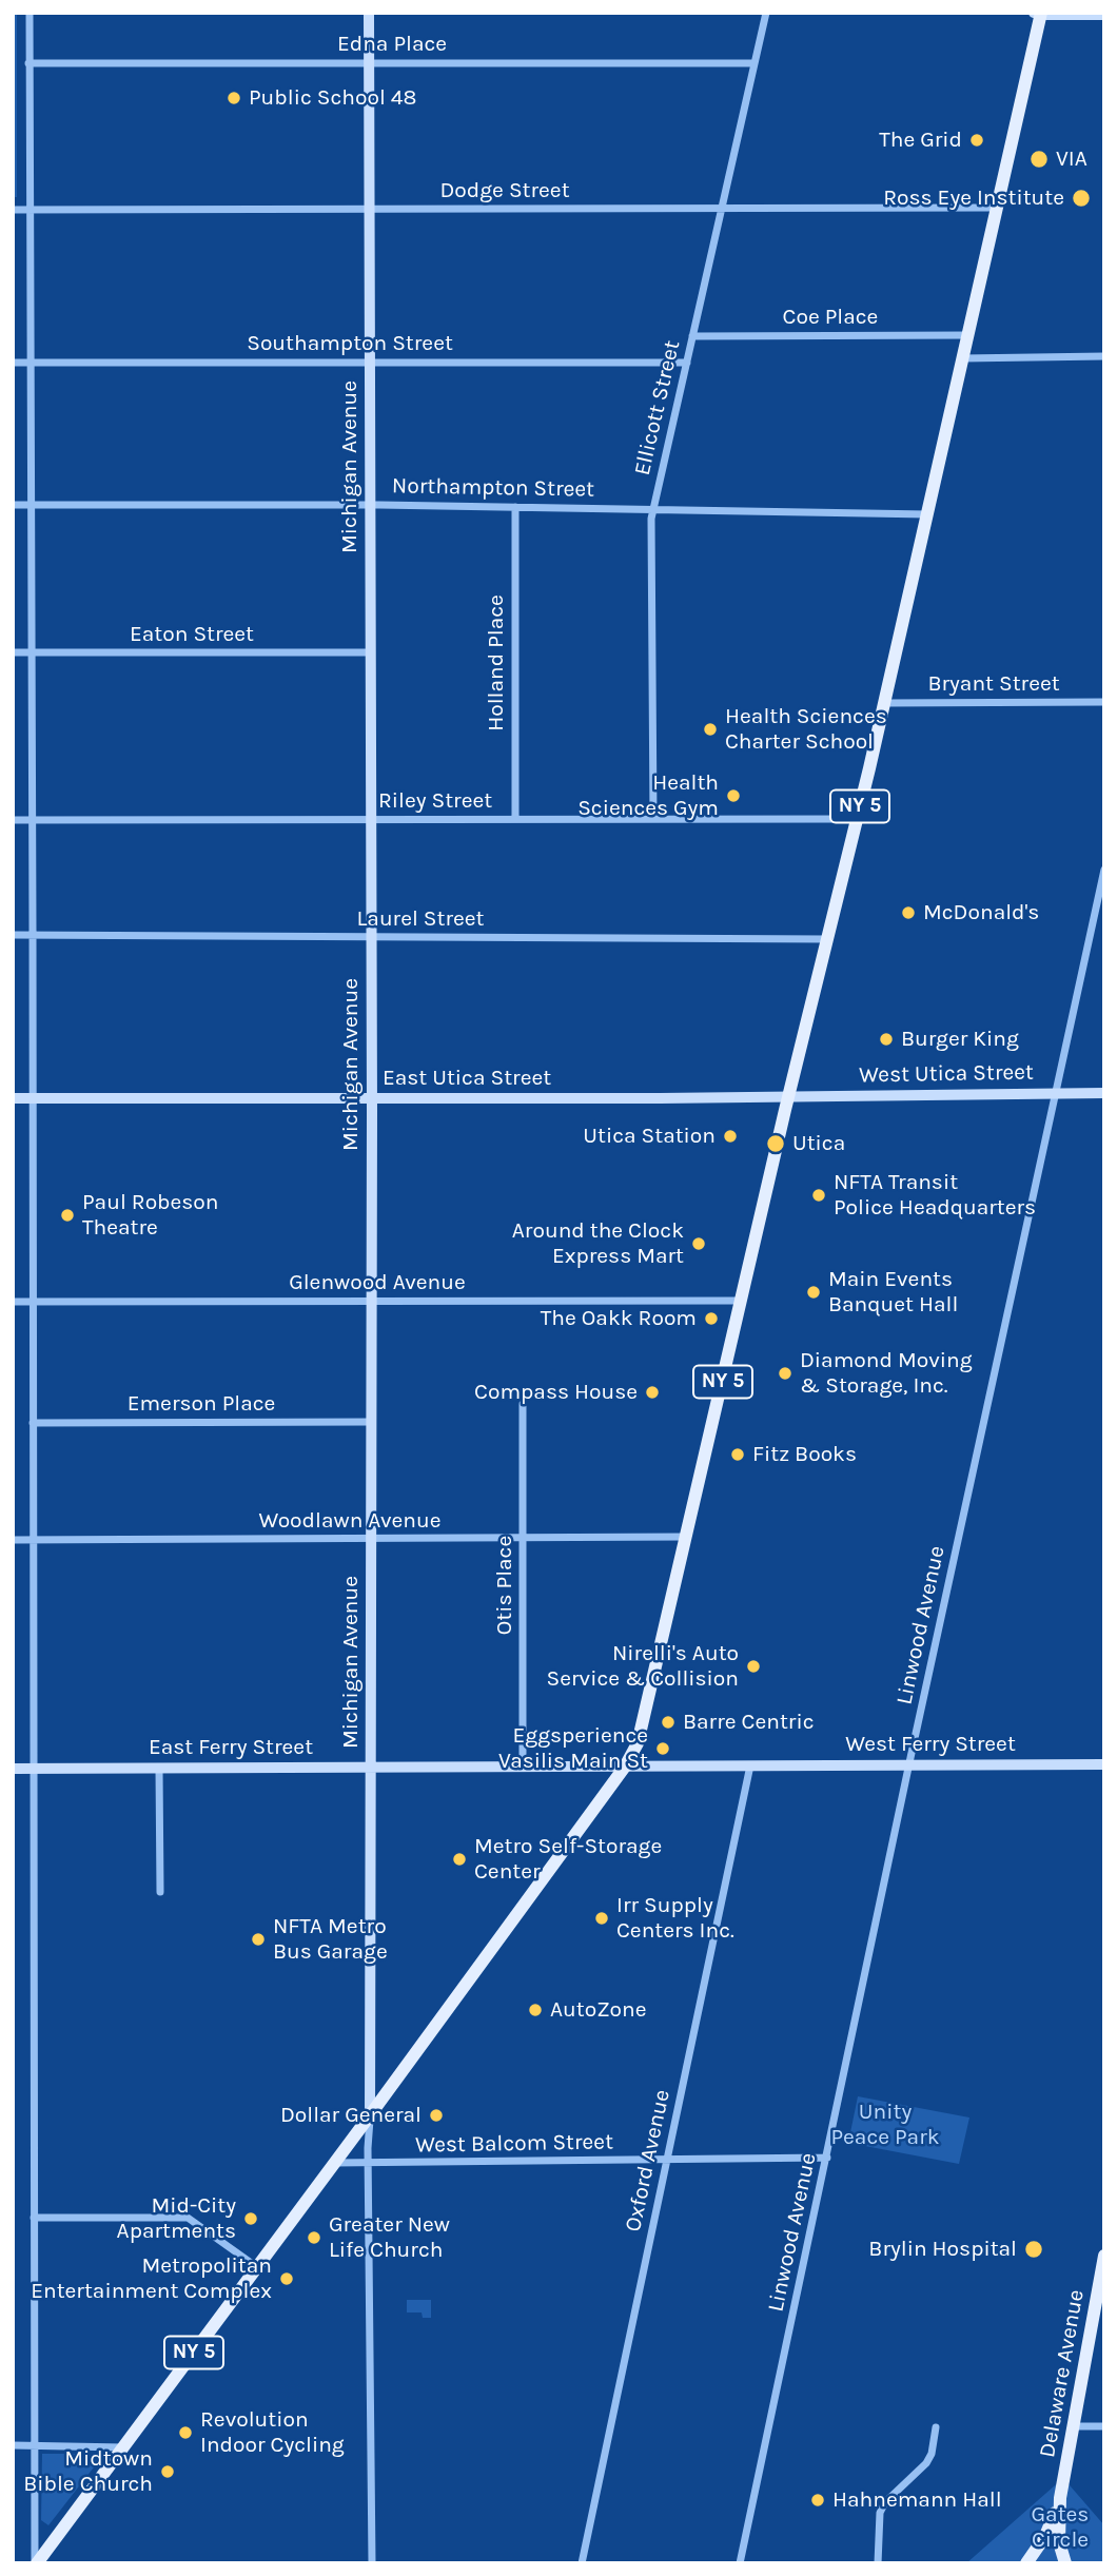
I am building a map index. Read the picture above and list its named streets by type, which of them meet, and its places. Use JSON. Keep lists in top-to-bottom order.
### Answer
{
  "streets": {
    "main road": ["NY 5", "Delaware Avenue"],
    "street": [
      "Edna Place",
      "Dodge Street",
      "Coe Place",
      "Southampton Street",
      "Ellicott Street",
      "Michigan Avenue",
      "Northampton Street",
      "Eaton Street",
      "Holland Place",
      "Bryant Street",
      "Riley Street",
      "Laurel Street",
      "West Utica Street",
      "East Utica Street",
      "Glenwood Avenue",
      "Emerson Place",
      "Woodlawn Avenue",
      "Otis Place",
      "Linwood Avenue",
      "West Ferry Street",
      "East Ferry Street",
      "West Balcom Street",
      "Oxford Avenue"
    ]
  },
  "crossings": [
    ["Edna Place", "Ellicott Street"],
    ["Edna Place", "Michigan Avenue"],
    ["Dodge Street", "Ellicott Street"],
    ["Dodge Street", "Michigan Avenue"],
    ["Dodge Street", "NY 5"],
    ["Coe Place", "Ellicott Street"],
    ["Coe Place", "NY 5"],
    ["Southampton Street", "Ellicott Street"],
    ["Southampton Street", "Michigan Avenue"],
    ["Ellicott Street", "Northampton Street"],
    ["Ellicott Street", "Riley Street"],
    ["Michigan Avenue", "Northampton Street"],
    ["Michigan Avenue", "Eaton Street"],
    ["Michigan Avenue", "Riley Street"],
    ["Michigan Avenue", "NY 5"],
    ["Michigan Avenue", "Laurel Street"],
    ["Michigan Avenue", "East Utica Street"],
    ["Michigan Avenue", "Glenwood Avenue"],
    ["Michigan Avenue", "Emerson Place"],
    ["Michigan Avenue", "Woodlawn Avenue"],
    ["Michigan Avenue", "East Ferry Street"],
    ["Northampton Street", "Holland Place"],
    ["Northampton Street", "NY 5"],
    ["Holland Place", "Riley Street"],
    ["Bryant Street", "NY 5"],
    ["Riley Street", "NY 5"],
    ["NY 5", "Laurel Street"],
    ["NY 5", "West Utica Street"],
    ["NY 5", "East Utica Street"],
    ["NY 5", "Glenwood Avenue"],
    ["NY 5", "Woodlawn Avenue"],
    ["NY 5", "West Ferry Street"],
    ["NY 5", "East Ferry Street"],
    ["NY 5", "West Balcom Street"],
    ["West Utica Street", "East Utica Street"],
    ["West Utica Street", "Linwood Avenue"],
    ["Woodlawn Avenue", "Otis Place"],
    ["Otis Place", "East Ferry Street"],
    ["Linwood Avenue", "West Ferry Street"],
    ["Linwood Avenue", "West Balcom Street"],
    ["West Ferry Street", "East Ferry Street"],
    ["West Ferry Street", "Oxford Avenue"],
    ["West Balcom Street", "Oxford Avenue"]
  ],
  "parks": ["Unity Peace Park", "Gates Circle"],
  "places": [
    "Public School 48",
    "The Grid",
    "VIA",
    "Ross Eye Institute",
    "Health Sciences Charter School",
    "Health Sciences Gym",
    "McDonald's",
    "Burger King",
    "Utica Station",
    "Utica",
    "NFTA Transit Police Headquarters",
    "Paul Robeson Theatre",
    "Around the Clock Express Mart",
    "Main Events Banquet Hall",
    "The Oakk Room",
    "Diamond Moving & Storage, Inc.",
    "Compass House",
    "Fitz Books",
    "Nirelli's Auto Service & Collision",
    "Barre Centric",
    "Eggsperience Vasilis Main St",
    "Metro Self-Storage Center",
    "Irr Supply Centers Inc.",
    "NFTA Metro Bus Garage",
    "AutoZone",
    "Dollar General",
    "Mid-City Apartments",
    "Greater New Life Church",
    "Brylin Hospital",
    "Metropolitan Entertainment Complex",
    "Revolution Indoor Cycling",
    "Midtown Bible Church",
    "Hahnemann Hall"
  ]
}
